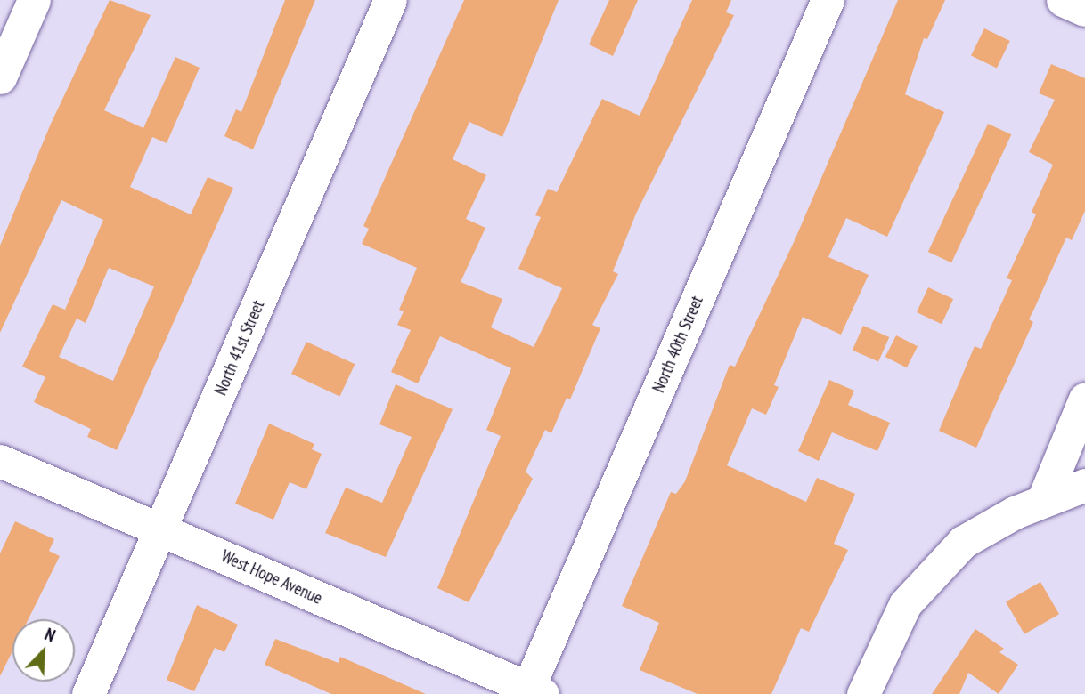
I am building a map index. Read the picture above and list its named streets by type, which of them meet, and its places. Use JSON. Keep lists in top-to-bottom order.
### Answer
{
  "streets": {
    "street": ["North 40th Street", "North 41st Street", "West Hope Avenue"]
  },
  "crossings": [
    ["North 40th Street", "West Hope Avenue"],
    ["North 41st Street", "West Hope Avenue"]
  ],
  "north": "top right"
}
